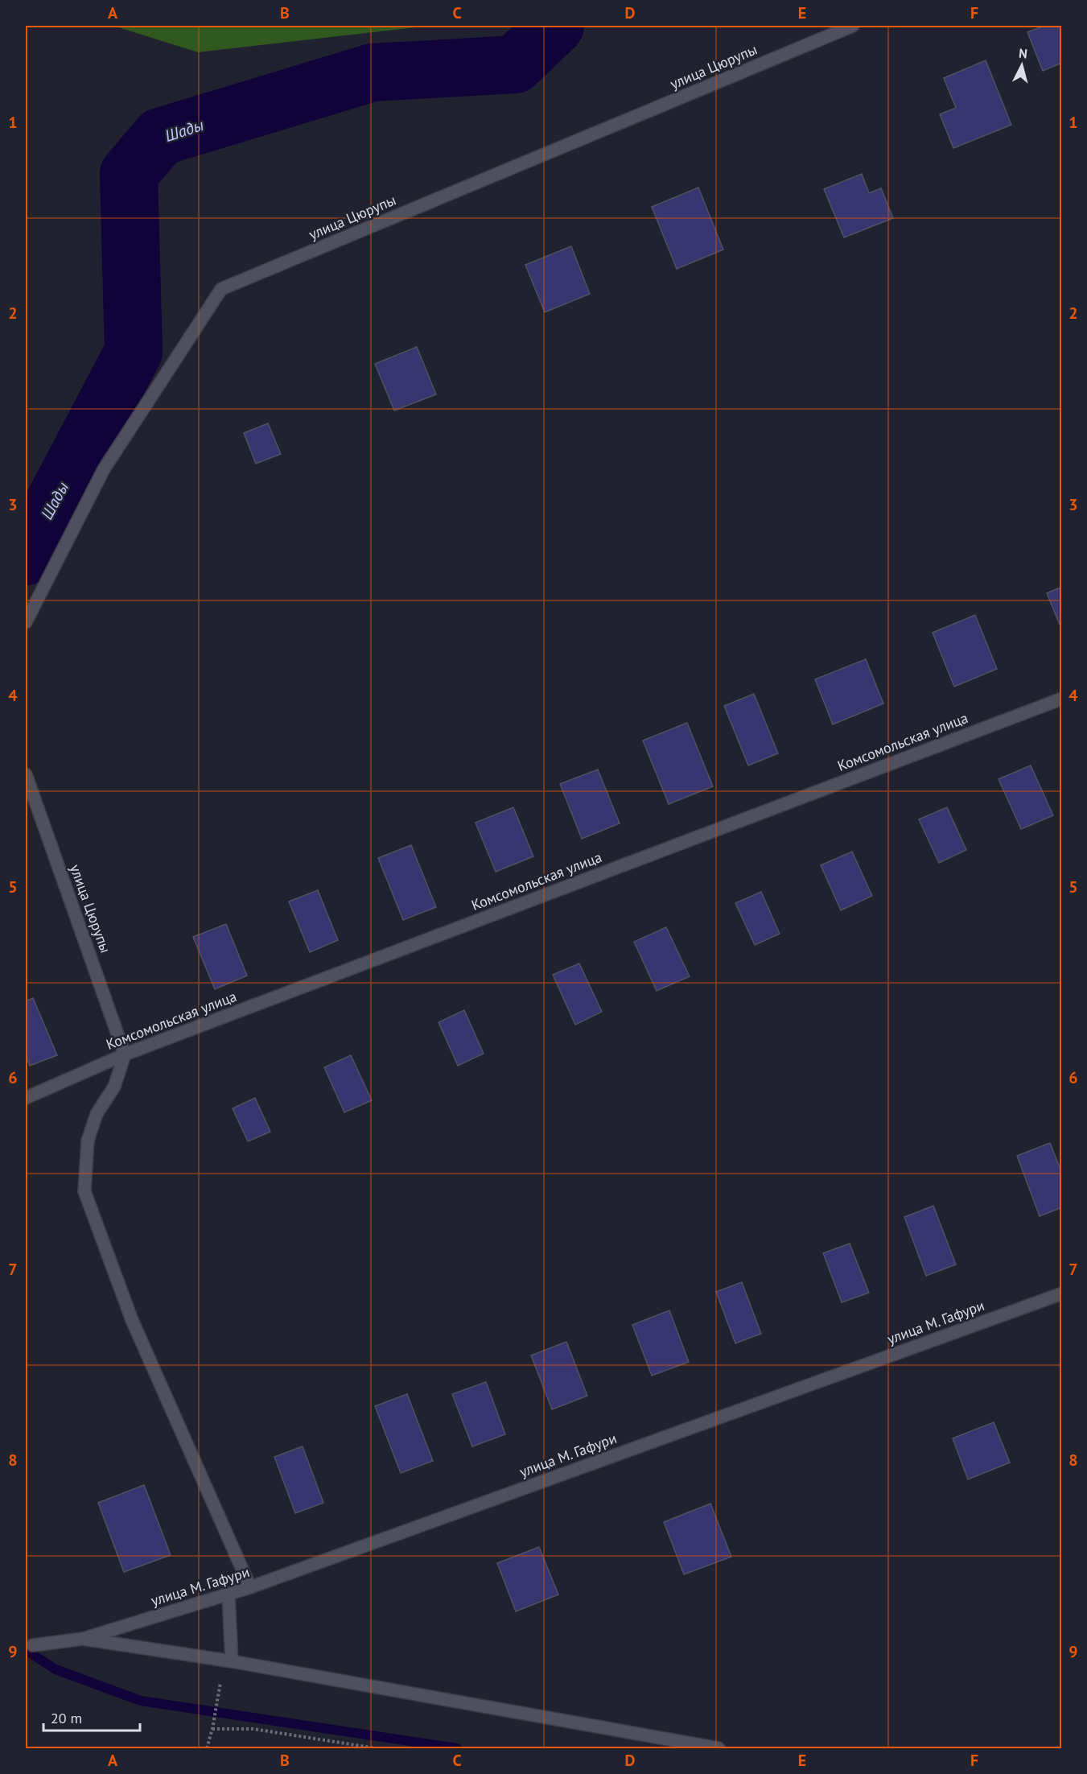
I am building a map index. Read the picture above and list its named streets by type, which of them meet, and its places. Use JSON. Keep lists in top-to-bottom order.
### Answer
{
  "streets": {
    "street": ["улица Цюрупы", "Комсомольская улица", "улица М. Гафури"]
  },
  "crossings": [
    ["улица Цюрупы", "Комсомольская улица"]
  ],
  "water": ["Шады"],
  "scale_bar": "20 m",
  "north": "top",
  "grid": {
    "columns": [
      "A",
      "B",
      "C",
      "D",
      "E",
      "F"
    ],
    "rows": [
      "1",
      "2",
      "3",
      "4",
      "5",
      "6",
      "7",
      "8",
      "9"
    ]
  }
}
